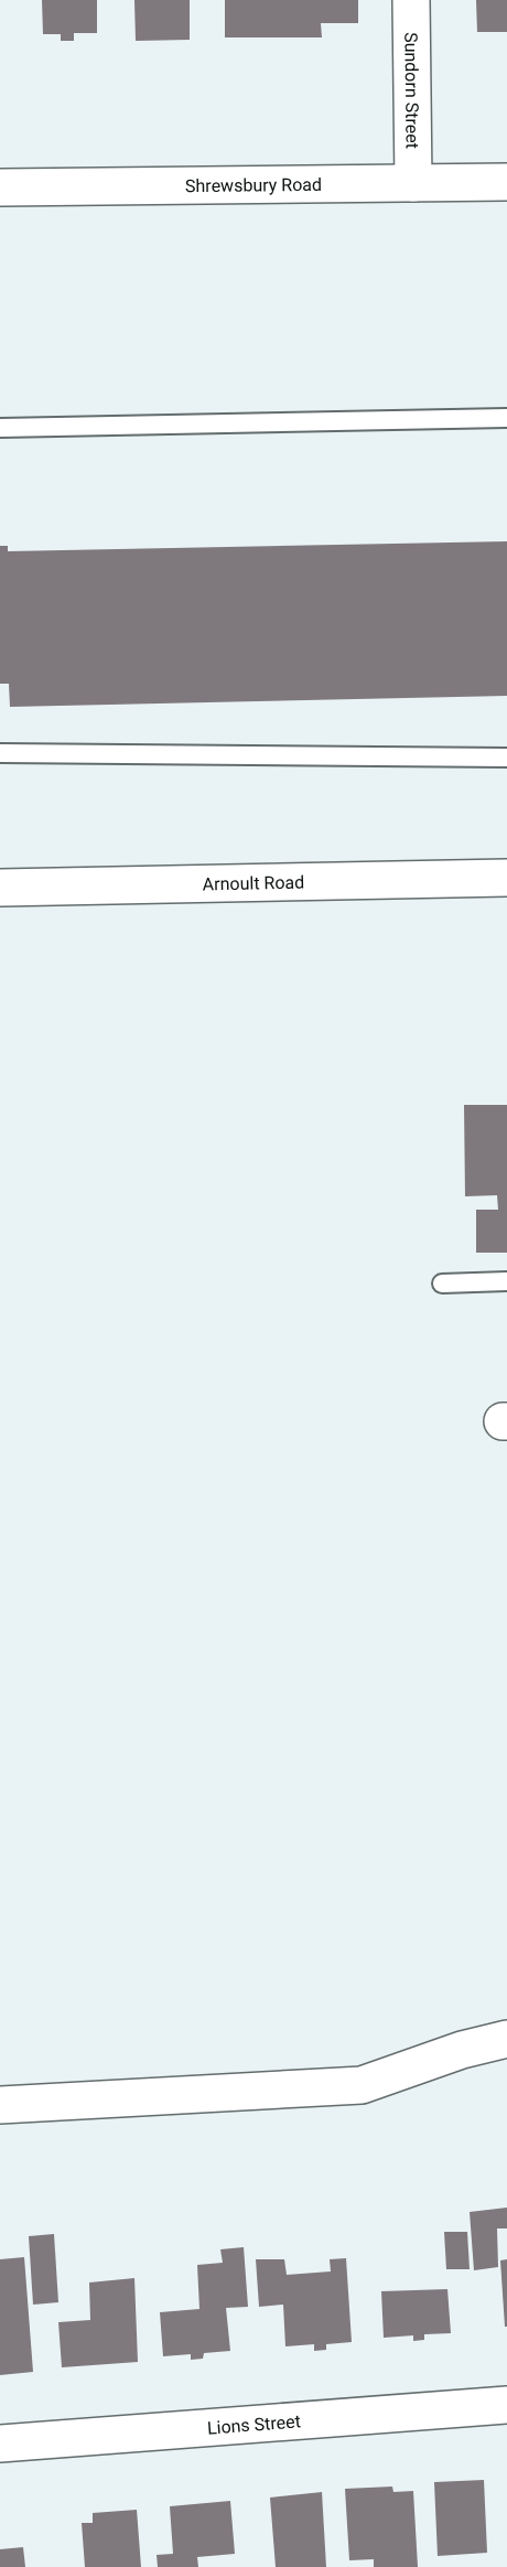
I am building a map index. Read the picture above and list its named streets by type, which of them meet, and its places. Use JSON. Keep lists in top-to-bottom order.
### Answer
{
  "streets": {
    "street": [
      "Sundorn Street",
      "Shrewsbury Road",
      "Arnoult Road",
      "Lions Street"
    ]
  },
  "crossings": [
    ["Sundorn Street", "Shrewsbury Road"]
  ]
}
